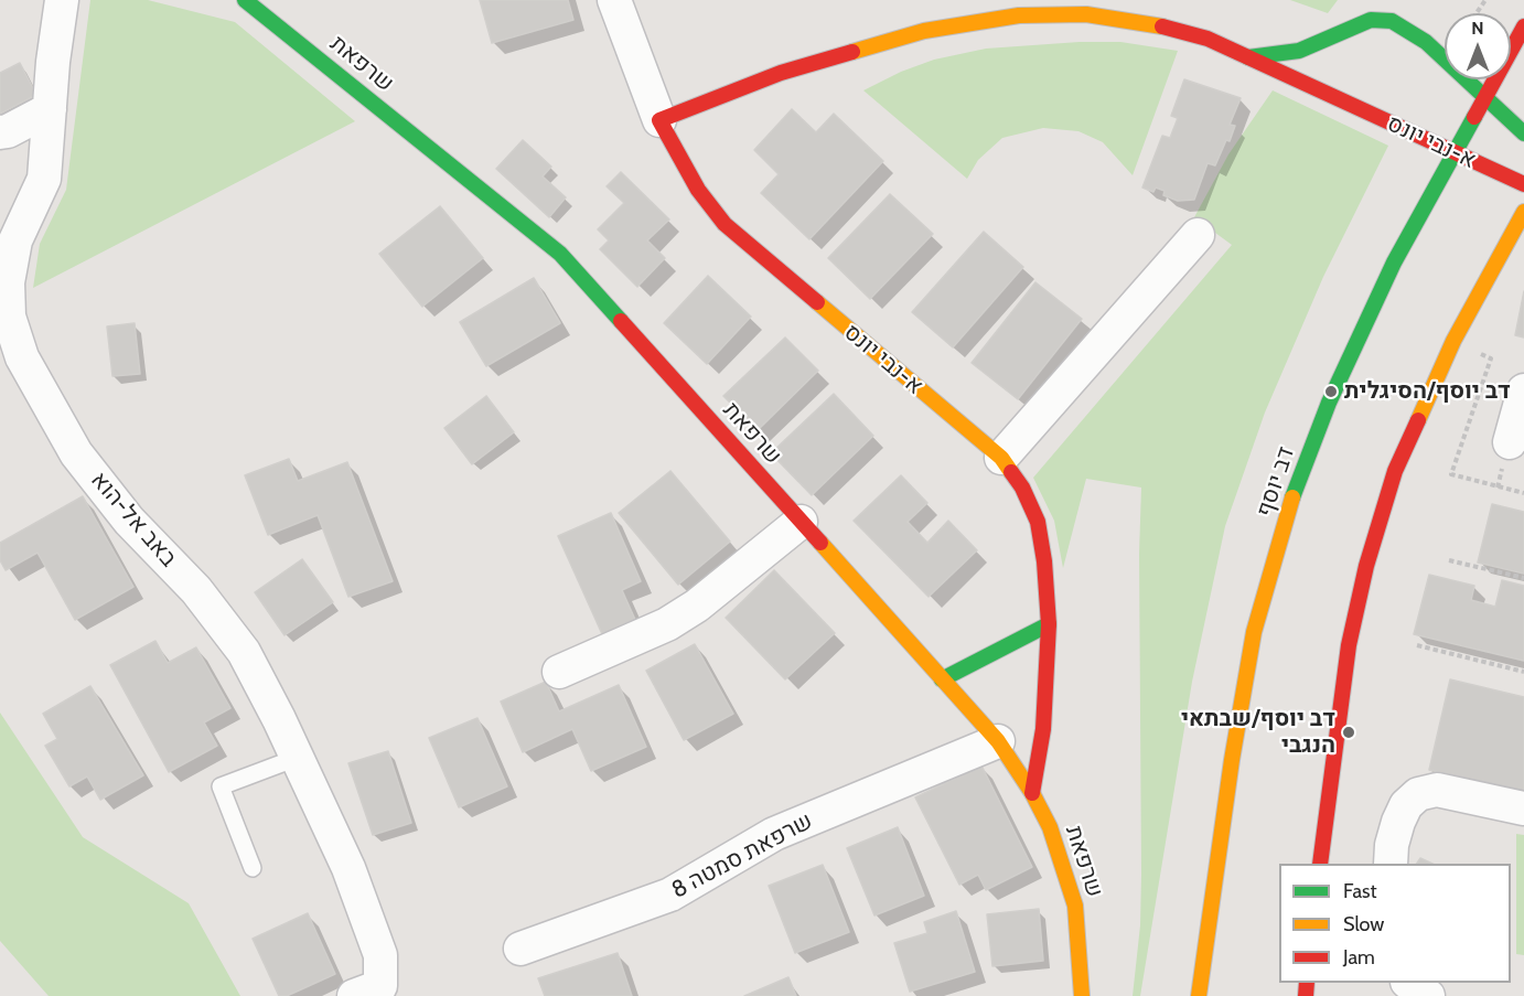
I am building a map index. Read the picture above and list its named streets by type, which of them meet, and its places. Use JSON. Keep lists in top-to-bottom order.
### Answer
{
  "streets": {
    "street": [
      "שרפאת",
      "א-נבי יונס",
      "דב יוסף",
      "באב אל-הוא",
      "שרפאת סמטה 8"
    ]
  },
  "crossings": [
    ["שרפאת", "א-נבי יונס"],
    ["שרפאת", "שרפאת סמטה 8"],
    ["א-נבי יונס", "דב יוסף"]
  ],
  "places": ["דב יוסף/הסיגלית", "דב יוסף/שבתאי הנגבי"],
  "legend": ["Fast", "Slow", "Jam"],
  "north": "top"
}
